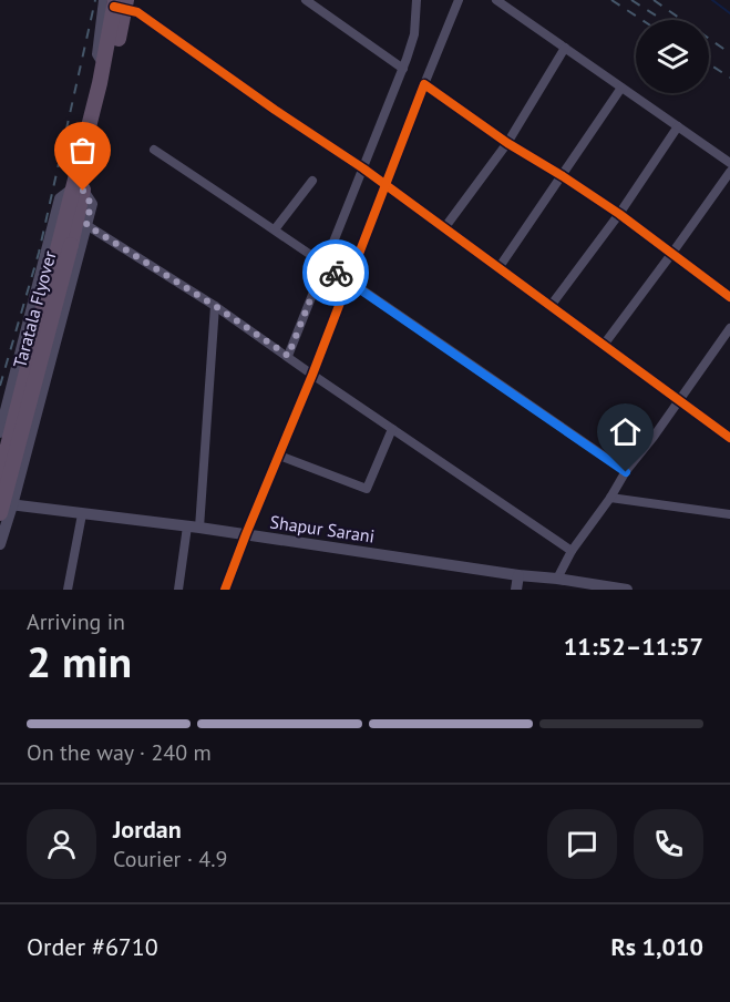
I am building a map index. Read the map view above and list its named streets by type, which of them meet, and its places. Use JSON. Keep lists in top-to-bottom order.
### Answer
{
  "streets": {
    "highway": ["Taratala Flyover"],
    "street": ["Shapur Sarani"]
  },
  "crossings": [
    ["Taratala Flyover", "Shapur Sarani"]
  ],
  "page": {
    "heading": ["2 min", "Arriving in", "11:52–11:57"],
    "panel": [
      "Jordan",
      "Courier · 4.9",
      "Order #6710",
      "Rs 1,010"
    ],
    "bar": "On the way · 240 m"
  }
}
